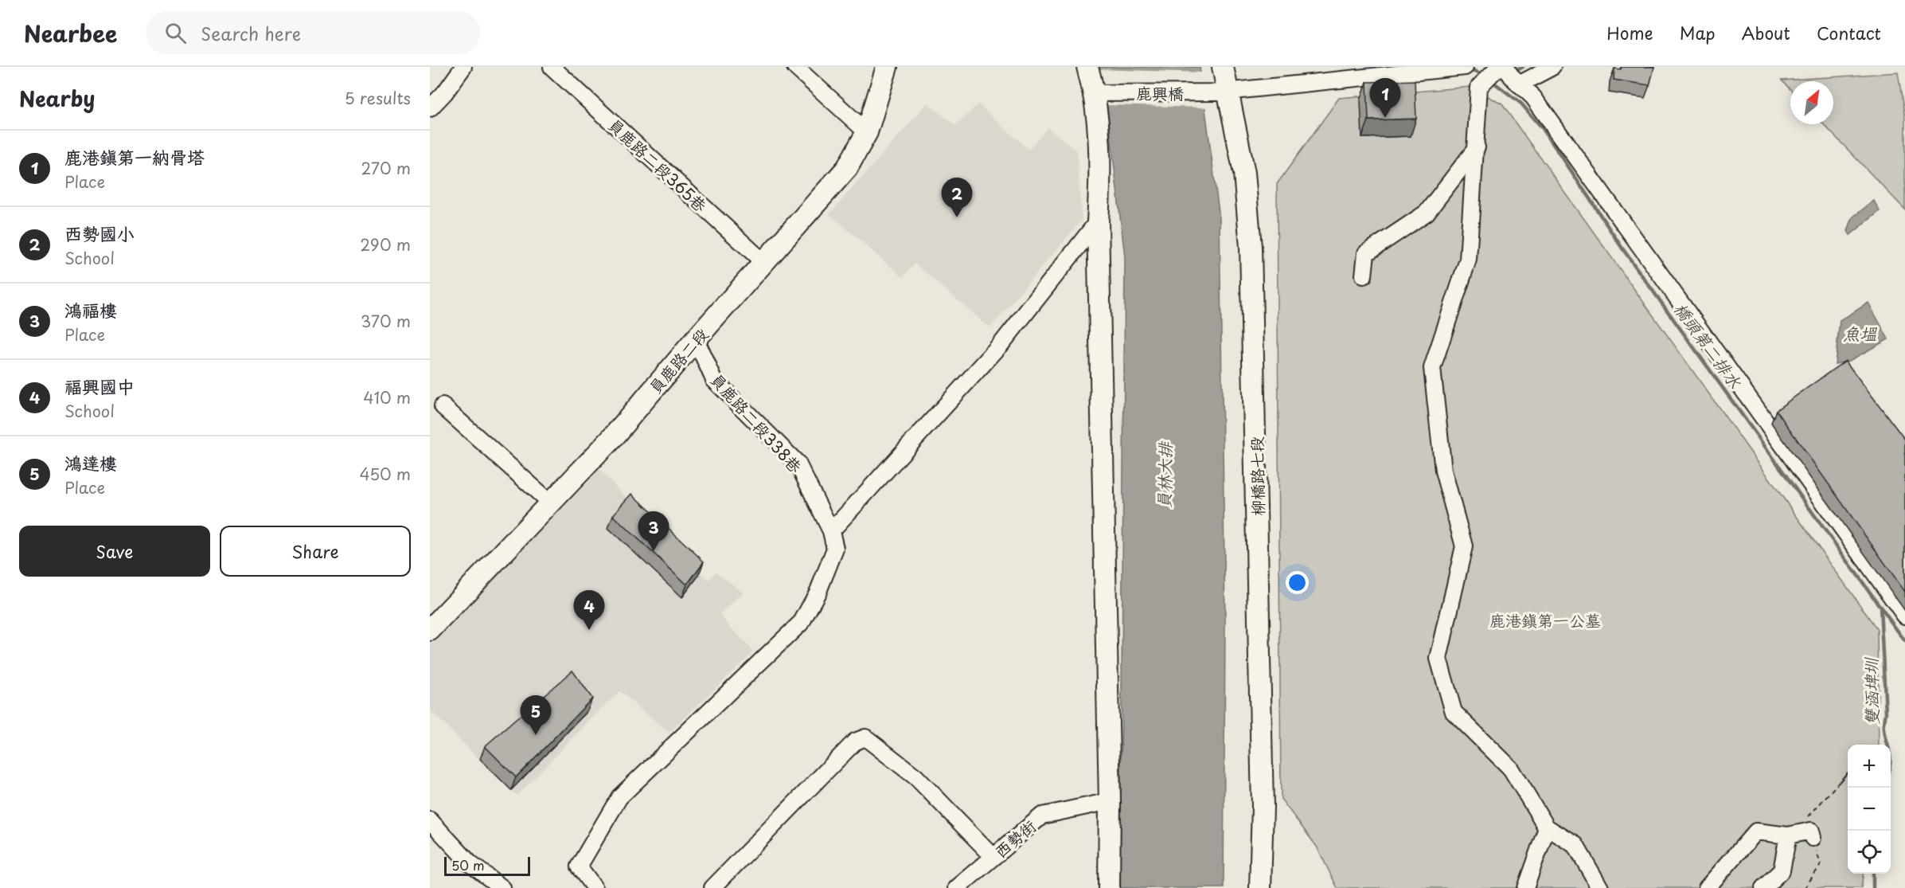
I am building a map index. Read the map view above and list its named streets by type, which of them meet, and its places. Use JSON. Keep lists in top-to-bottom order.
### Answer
{
  "streets": {
    "main road": ["員鹿路二段", "柳橋路七段"],
    "street": [
      "鹿興橋",
      "員鹿路二段365巷",
      "員鹿路二段338巷",
      "西勢街"
    ]
  },
  "crossings": [
    ["鹿興橋", "柳橋路七段"],
    ["員鹿路二段365巷", "員鹿路二段"],
    ["員鹿路二段", "員鹿路二段338巷"]
  ],
  "water": [
    "魚塭",
    "橋頭第二排水",
    "員林大排",
    "雙涵埤圳"
  ],
  "parks": ["鹿港鎮第一公墓"],
  "scale_bar": "50 m",
  "north": "top right",
  "page": {
    "header": "Nearbee",
    "search": "Search here",
    "nav": [
      "Home",
      "Map",
      "About",
      "Contact"
    ],
    "heading": ["Nearby", "5 results"],
    "pins": [
      "1",
      "2",
      "3",
      "4",
      "5"
    ],
    "list": [
      {
        "mark": "1",
        "name": "鹿港鎮第一納骨塔",
        "note": "Place",
        "value": "270 m"
      },
      {
        "mark": "2",
        "name": "西勢國小",
        "note": "School",
        "value": "290 m"
      },
      {
        "mark": "3",
        "name": "鴻福樓",
        "note": "Place",
        "value": "370 m"
      },
      {
        "mark": "4",
        "name": "福興國中",
        "note": "School",
        "value": "410 m"
      },
      {
        "mark": "5",
        "name": "鴻達樓",
        "note": "Place",
        "value": "450 m"
      }
    ],
    "buttons": ["Save", "Share"],
    "map_buttons": ["+", "−"],
    "scale": "50 m"
  }
}
